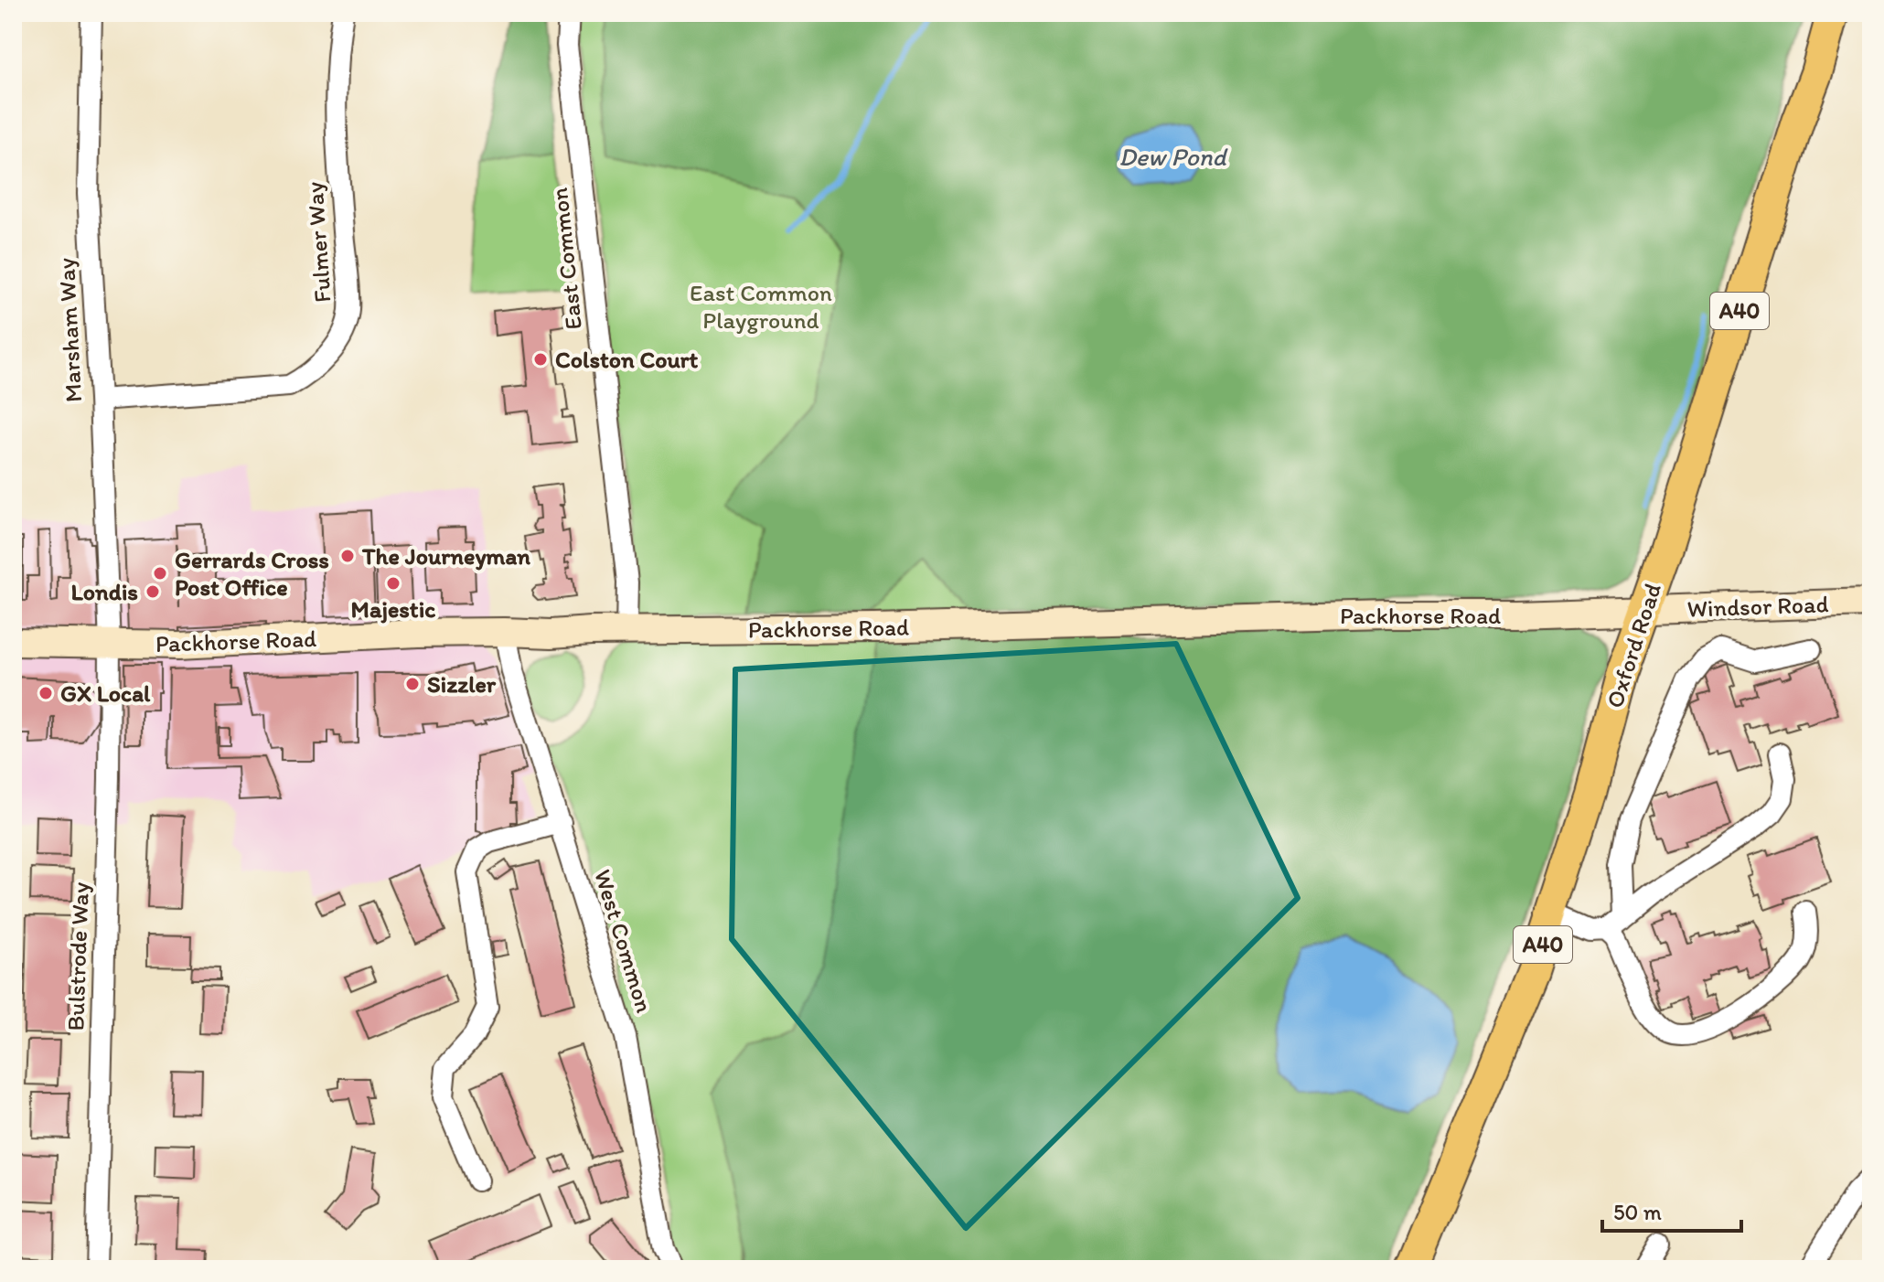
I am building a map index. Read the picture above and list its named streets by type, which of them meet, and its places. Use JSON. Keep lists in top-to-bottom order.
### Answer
{
  "streets": {
    "main road": [
      "A40",
      "Windsor Road",
      "Packhorse Road",
      "Oxford Road"
    ],
    "street": [
      "Fulmer Way",
      "East Common",
      "Marsham Way",
      "West Common",
      "Bulstrode Way"
    ]
  },
  "crossings": [
    ["Fulmer Way", "Marsham Way"],
    ["East Common", "Packhorse Road"],
    ["Marsham Way", "Packhorse Road"],
    ["Marsham Way", "Bulstrode Way"],
    ["Windsor Road", "Packhorse Road"],
    ["Windsor Road", "Oxford Road"],
    ["Packhorse Road", "Oxford Road"],
    ["Packhorse Road", "West Common"],
    ["Packhorse Road", "Bulstrode Way"]
  ],
  "water": ["Dew Pond"],
  "parks": ["East Common Playground"],
  "places": [
    "Colston Court",
    "The Journeyman",
    "Gerrards Cross Post Office",
    "Majestic",
    "Londis",
    "Sizzler",
    "GX Local"
  ],
  "scale_bar": "50 m"
}
